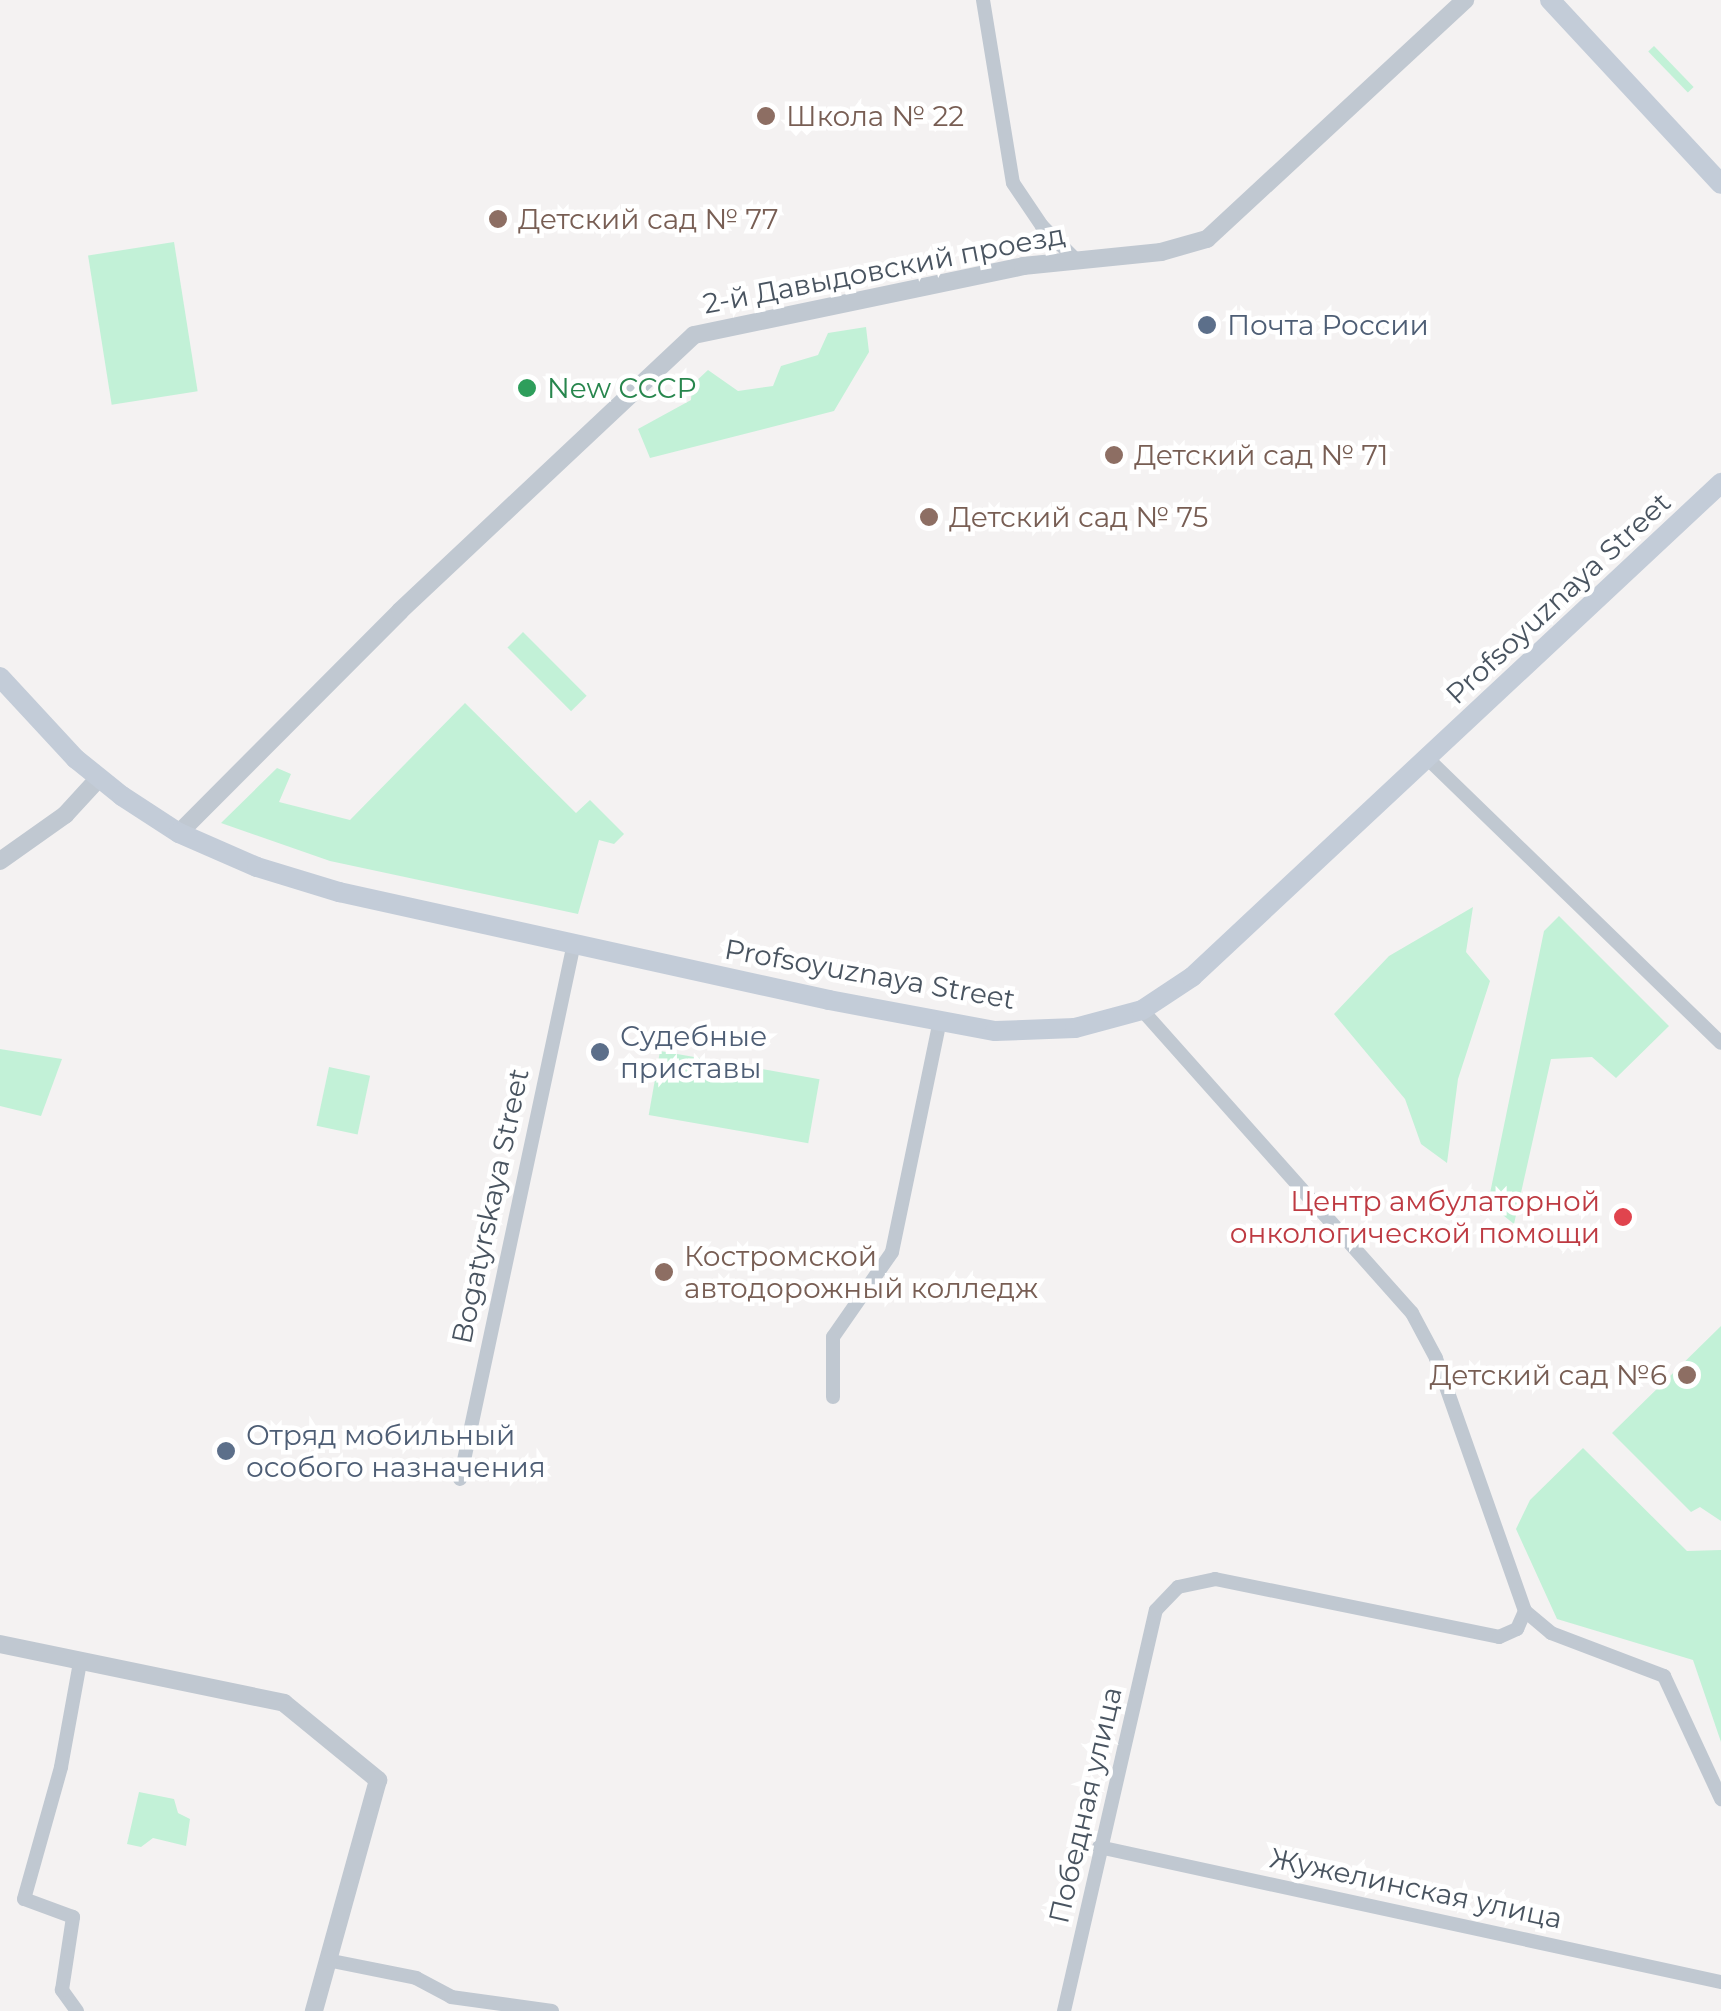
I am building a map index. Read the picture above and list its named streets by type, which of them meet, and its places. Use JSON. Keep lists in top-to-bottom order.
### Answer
{
  "streets": {
    "main road": ["Profsoyuznaya Street"],
    "street": [
      "2-й Давыдовский проезд",
      "Bogatyrskaya Street",
      "Победная улица",
      "Жужелинская улица"
    ]
  },
  "crossings": [
    ["2-й Давыдовский проезд", "Profsoyuznaya Street"],
    ["Profsoyuznaya Street", "Bogatyrskaya Street"],
    ["Победная улица", "Жужелинская улица"]
  ],
  "places": [
    "Школа № 22",
    "Детский сад № 77",
    "Почта России",
    "New СССР",
    "Детский сад № 71",
    "Детский сад № 75",
    "Судебные приставы",
    "Центр амбулаторной онкологической помощи",
    "Костромской автодорожный колледж",
    "Детский сад №6",
    "Отряд мобильный особого назначения"
  ]
}
